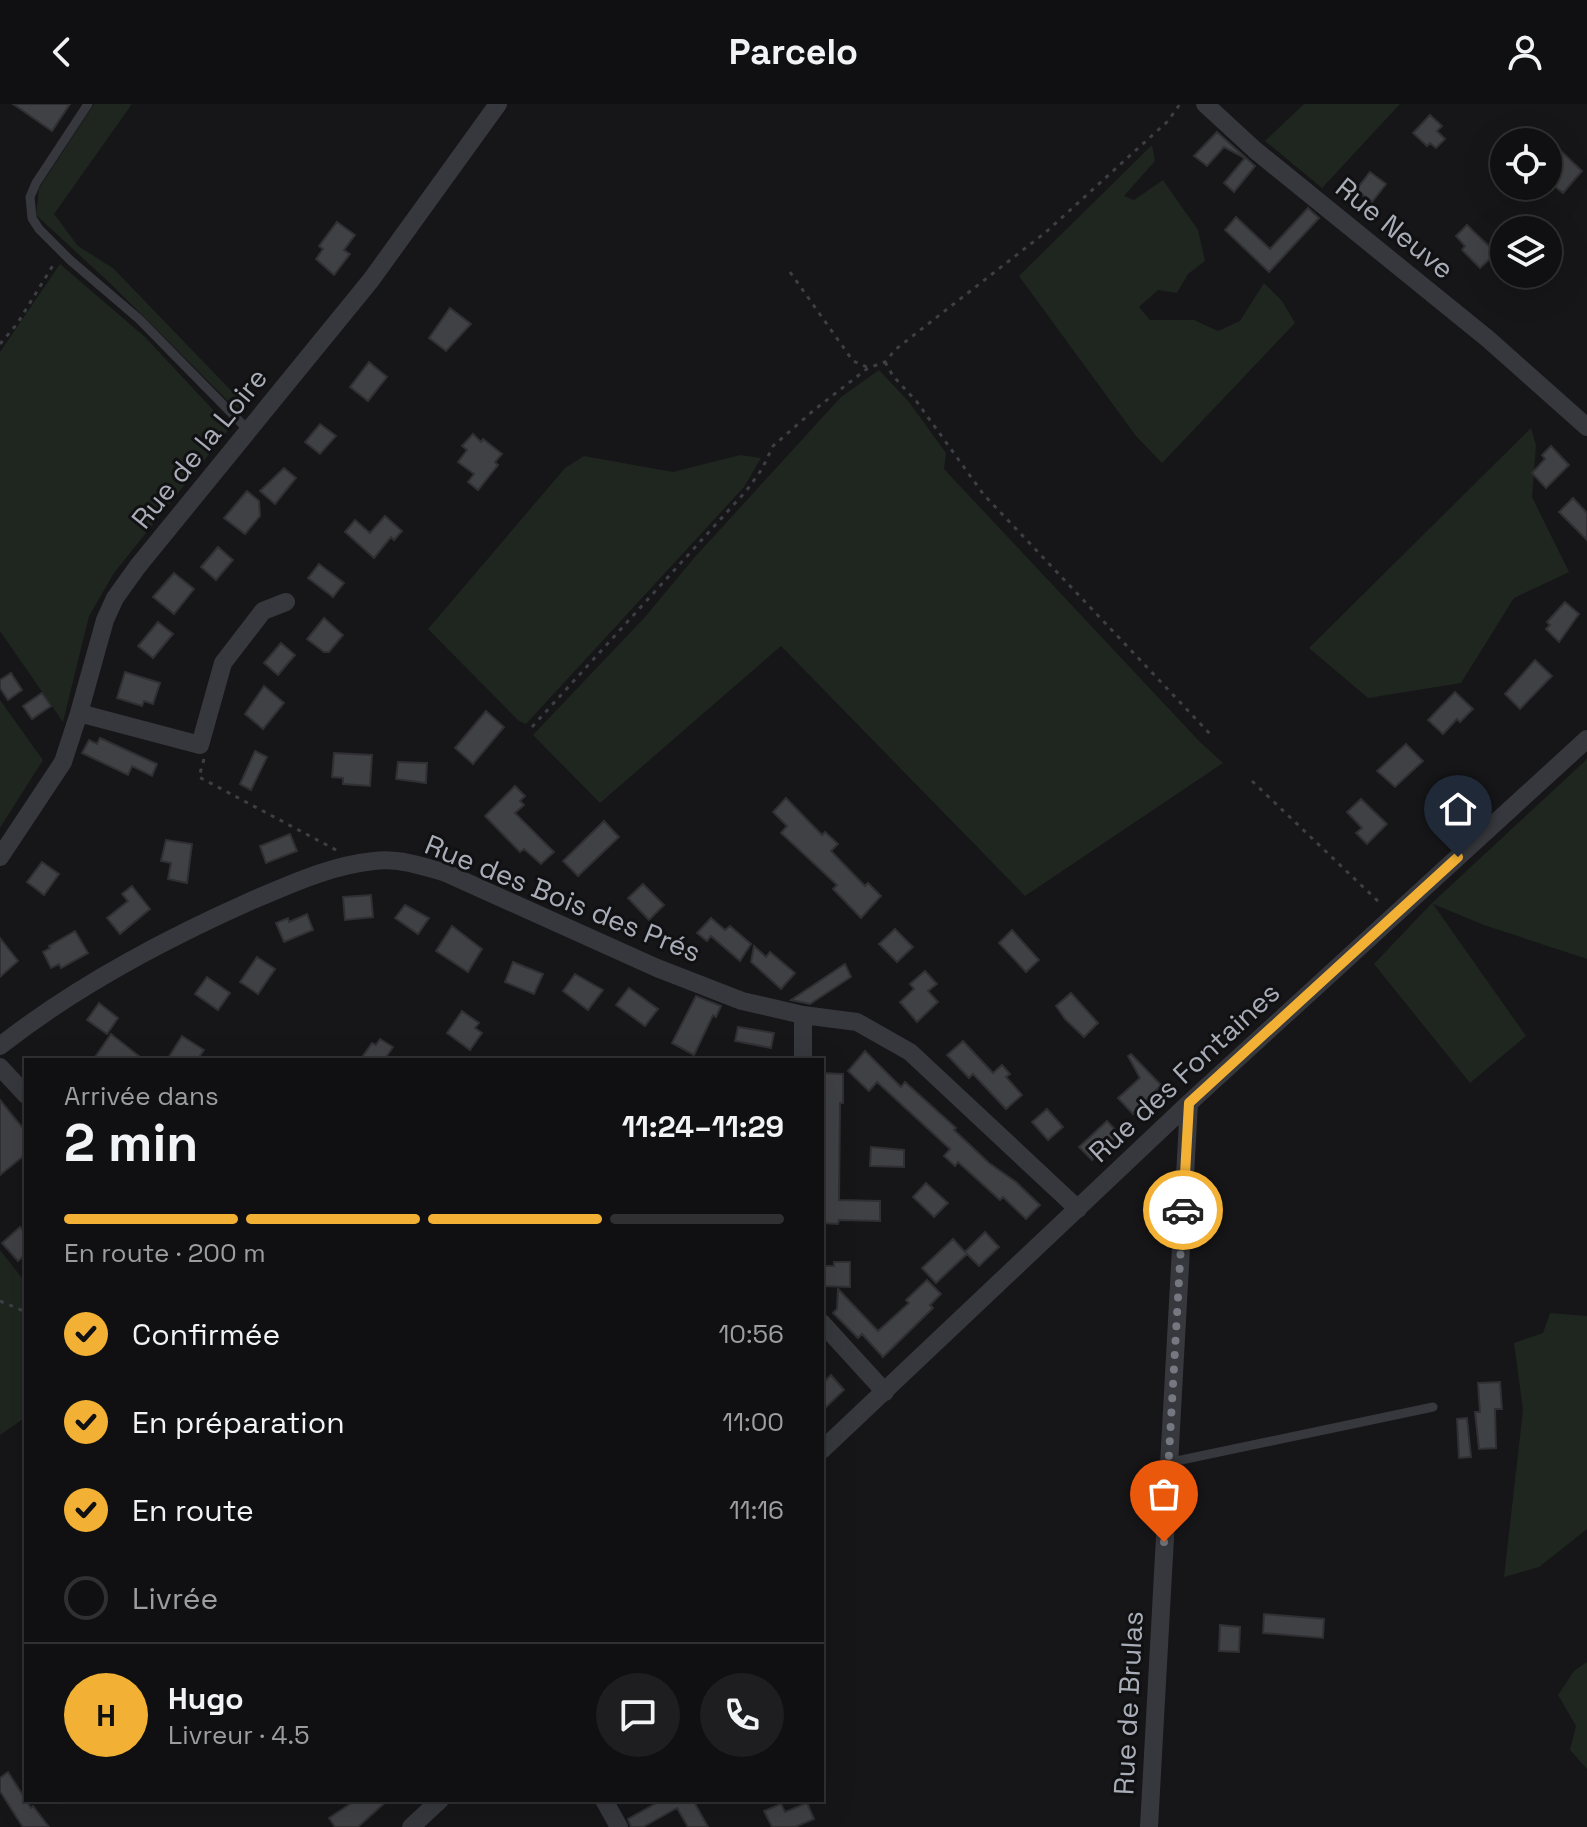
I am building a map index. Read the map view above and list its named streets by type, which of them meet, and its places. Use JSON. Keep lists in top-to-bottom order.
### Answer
{
  "streets": {
    "street": [
      "Rue Neuve",
      "Rue de la Loire",
      "Rue des Bois des Prés",
      "Rue des Fontaines",
      "Rue de Brulas"
    ]
  },
  "crossings": [
    ["Rue des Bois des Prés", "Rue des Fontaines"],
    ["Rue des Fontaines", "Rue de Brulas"]
  ],
  "page": {
    "header": "Parcelo",
    "heading": ["2 min", "Arrivée dans", "11:24–11:29"],
    "panel": ["Hugo", "Livreur · 4.5"],
    "bar": "En route · 200 m",
    "list": [
      ["Confirmée", "10:56"],
      ["En préparation", "11:00"],
      ["En route", "11:16"],
      "Livrée"
    ],
    "round": "H"
  }
}
